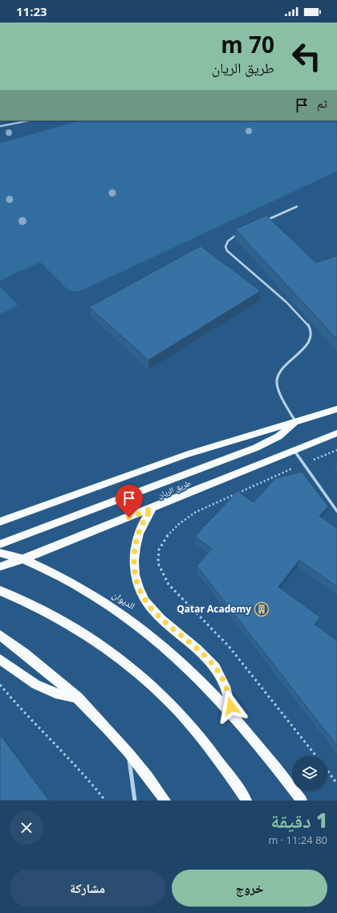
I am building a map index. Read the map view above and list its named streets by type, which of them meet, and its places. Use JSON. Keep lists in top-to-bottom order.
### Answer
{
  "streets": {
    "main road": ["طريق الريان", "الديوان"]
  },
  "crossings": [
    ["طريق الريان", "الديوان"]
  ],
  "places": {
    "building": ["Qatar Academy"]
  },
  "page": {
    "status": "11:23",
    "turn": ["70 m", "طريق الريان"],
    "then": "ثم",
    "heading": ["1 دقيقة", "80 m · 11:24"],
    "buttons": ["خروج", "مشاركة"]
  }
}
